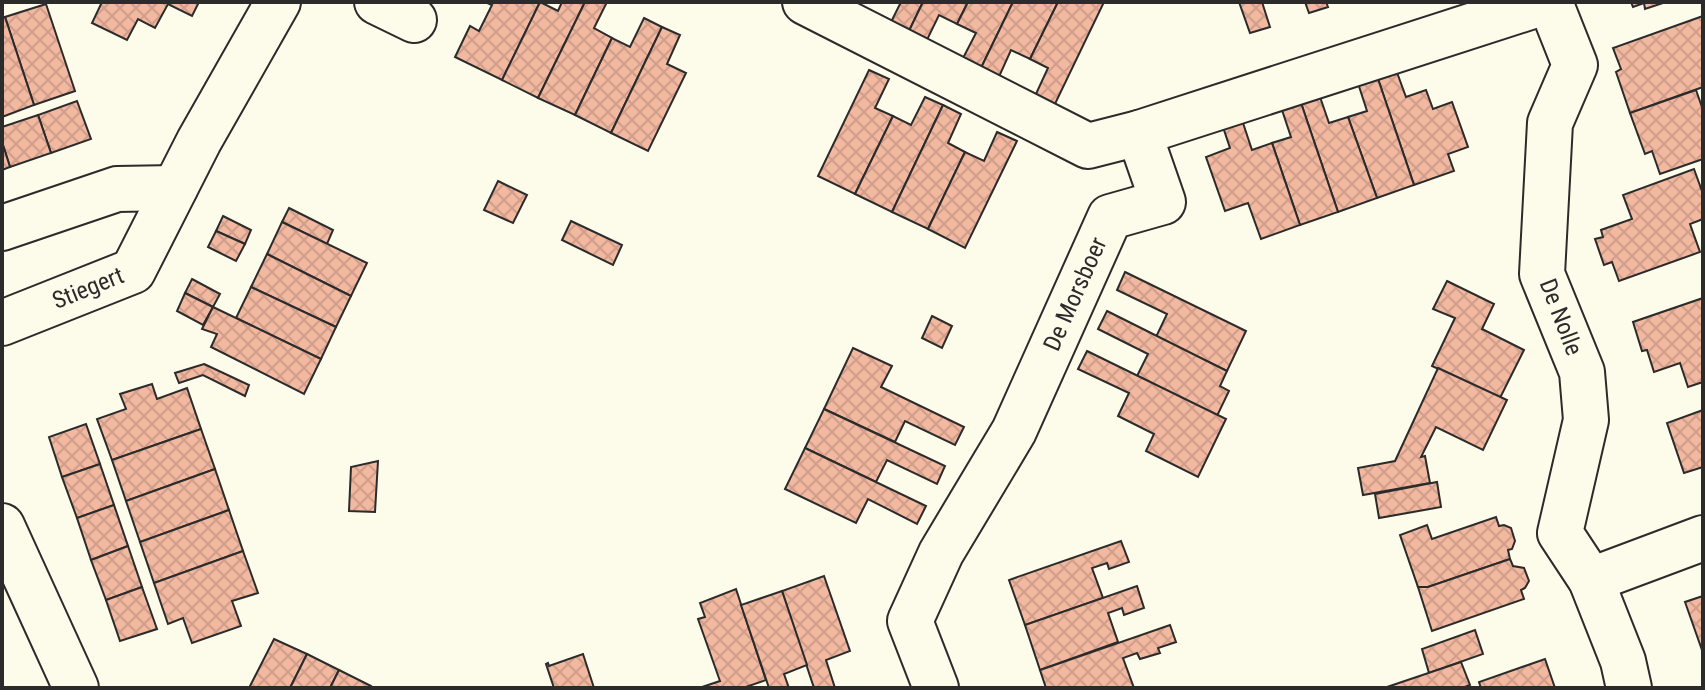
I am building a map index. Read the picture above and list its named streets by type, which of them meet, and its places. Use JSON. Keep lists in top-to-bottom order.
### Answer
{
  "streets": {
    "street": ["Stiegert", "De Morsboer", "De Nolle"]
  },
  "crossings": [
    ["De Morsboer", "De Nolle"]
  ]
}
